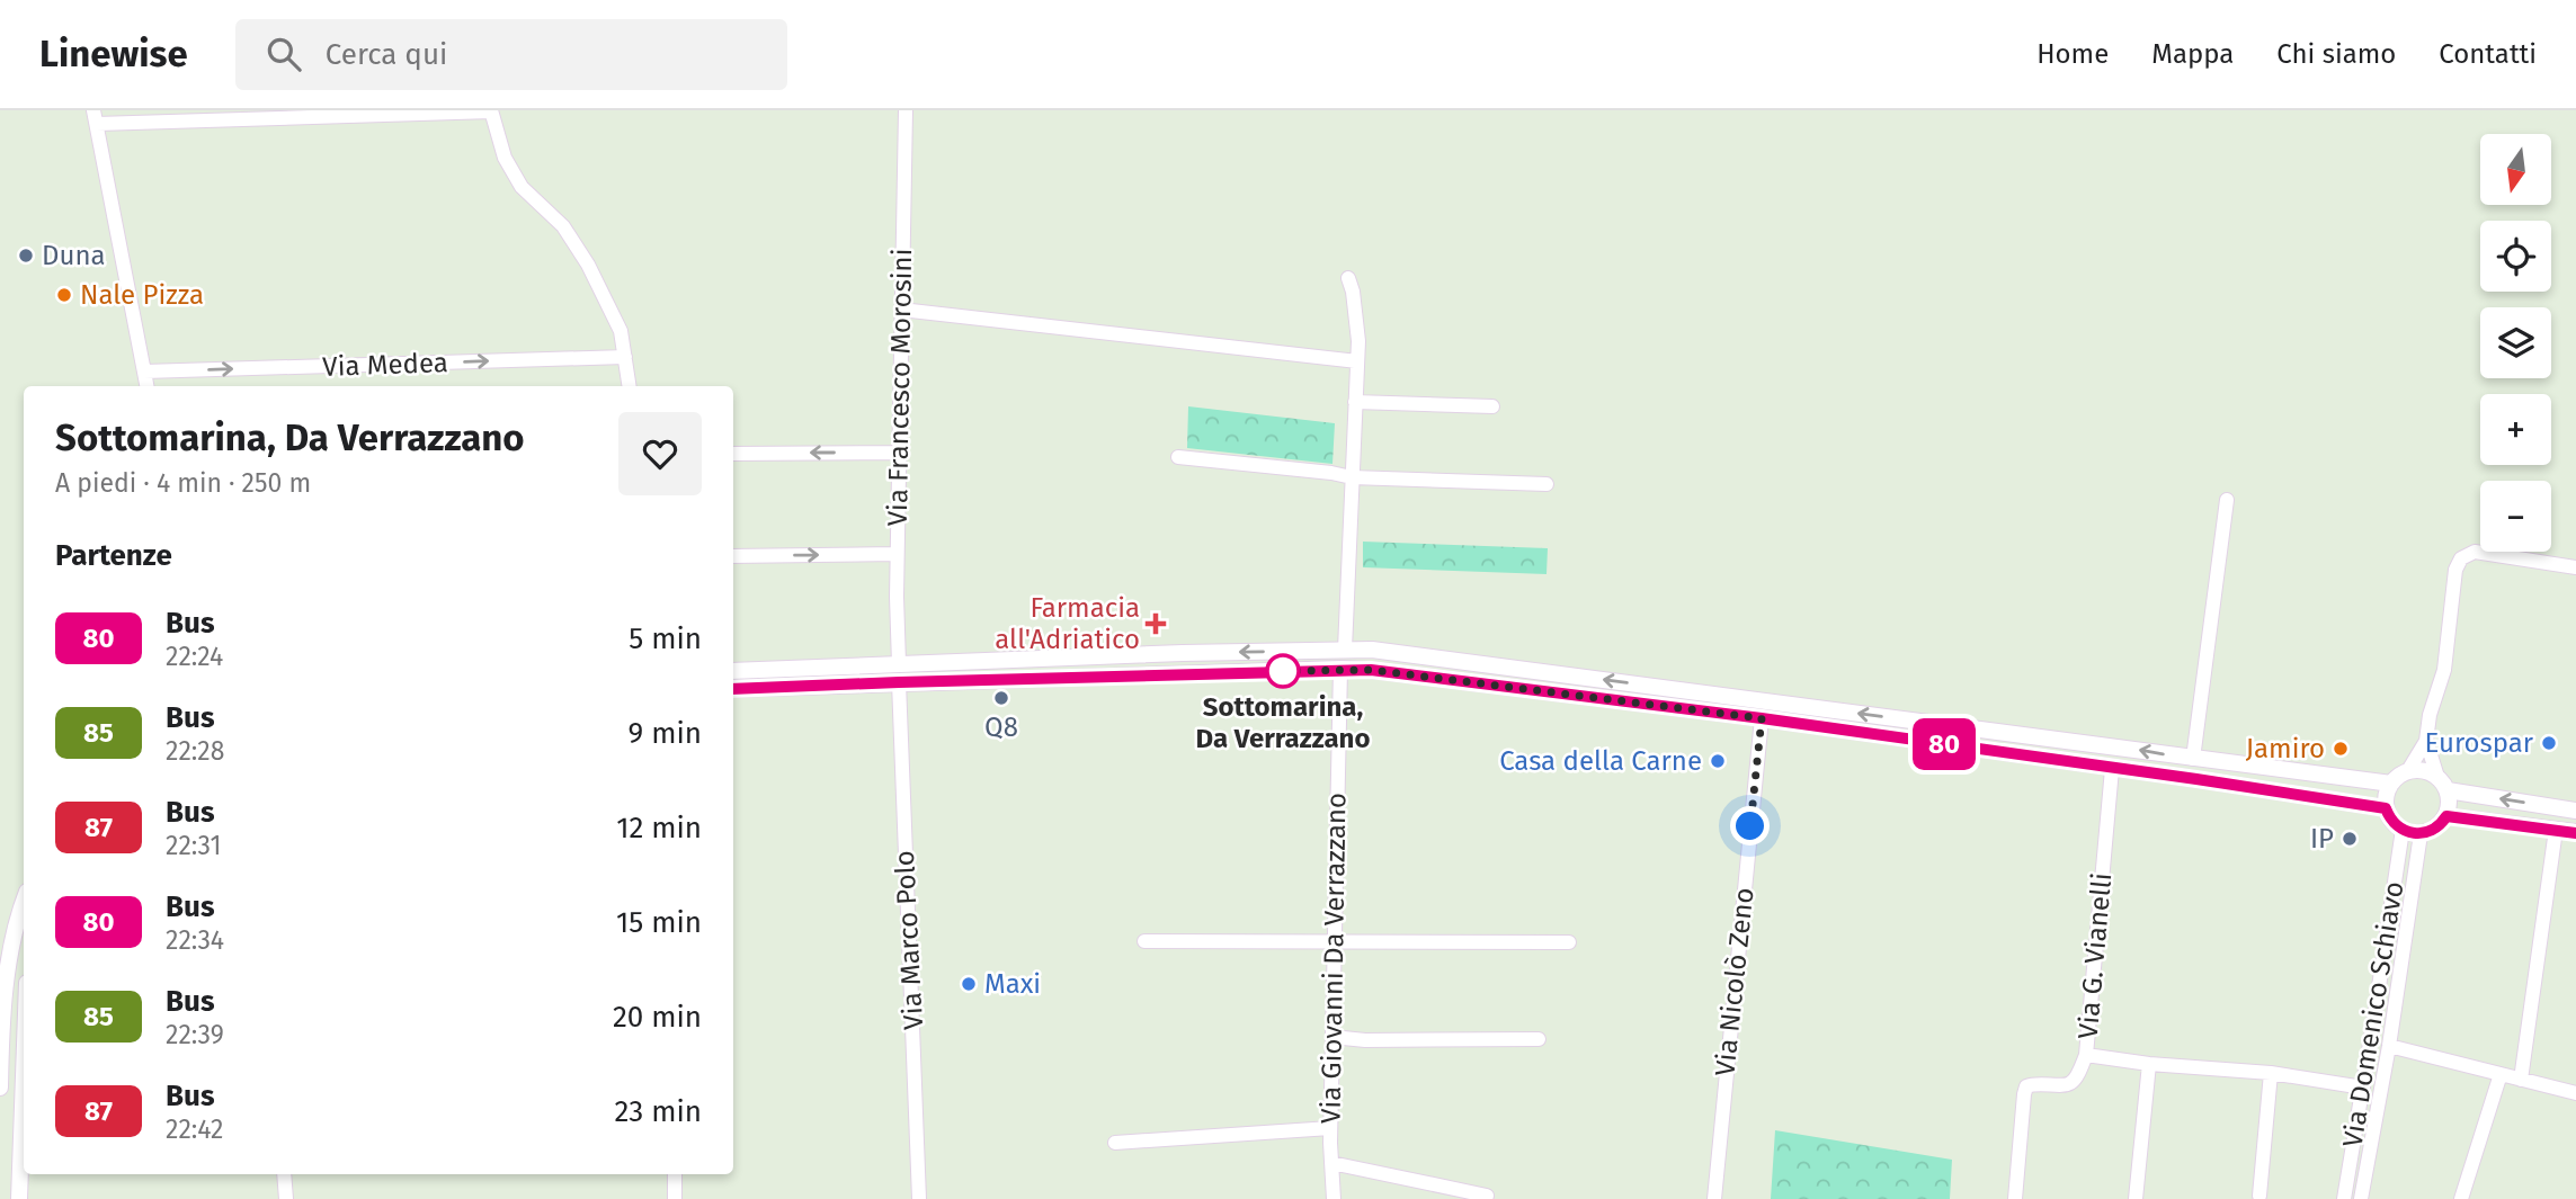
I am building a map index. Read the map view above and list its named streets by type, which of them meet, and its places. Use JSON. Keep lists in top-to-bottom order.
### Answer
{
  "streets": {
    "street": [
      "Via Medea",
      "Via Francesco Morosini",
      "Via Marco Polo",
      "Via G. Vianelli",
      "Via Giovanni Da Verrazzano",
      "Via Nicolò Zeno",
      "Via Domenico Schiavo"
    ]
  },
  "crossings": [
    ["Via G. Vianelli", "Via Domenico Schiavo"]
  ],
  "one_way": ["Via Medea"],
  "places": {
    "other": [
      "Duna",
      "Nale Pizza",
      "Sottomarina, Da Verrazzano",
      "Q8",
      "Eurospar",
      "Jamiro",
      "Casa della Carne",
      "IP",
      "Maxi"
    ],
    "health": ["Farmacia all'Adriatico"]
  },
  "lines": ["bus line 80"],
  "north": "bottom",
  "page": {
    "header": "Linewise",
    "search": "Cerca qui",
    "nav": [
      "Home",
      "Mappa",
      "Chi siamo",
      "Contatti"
    ],
    "on_map": "80",
    "map_buttons": ["+", "−"],
    "heading": [
      ["Sottomarina, Da Verrazzano", "A piedi · 4 min · 250 m"],
      "Partenze"
    ],
    "list": [
      {
        "mark": "80",
        "name": "Bus",
        "note": "22:24",
        "value": "5 min"
      },
      {
        "mark": "85",
        "name": "Bus",
        "note": "22:28",
        "value": "9 min"
      },
      {
        "mark": "87",
        "name": "Bus",
        "note": "22:31",
        "value": "12 min"
      },
      {
        "mark": "80",
        "name": "Bus",
        "note": "22:34",
        "value": "15 min"
      },
      {
        "mark": "85",
        "name": "Bus",
        "note": "22:39",
        "value": "20 min"
      },
      {
        "mark": "87",
        "name": "Bus",
        "note": "22:42",
        "value": "23 min"
      }
    ]
  }
}
